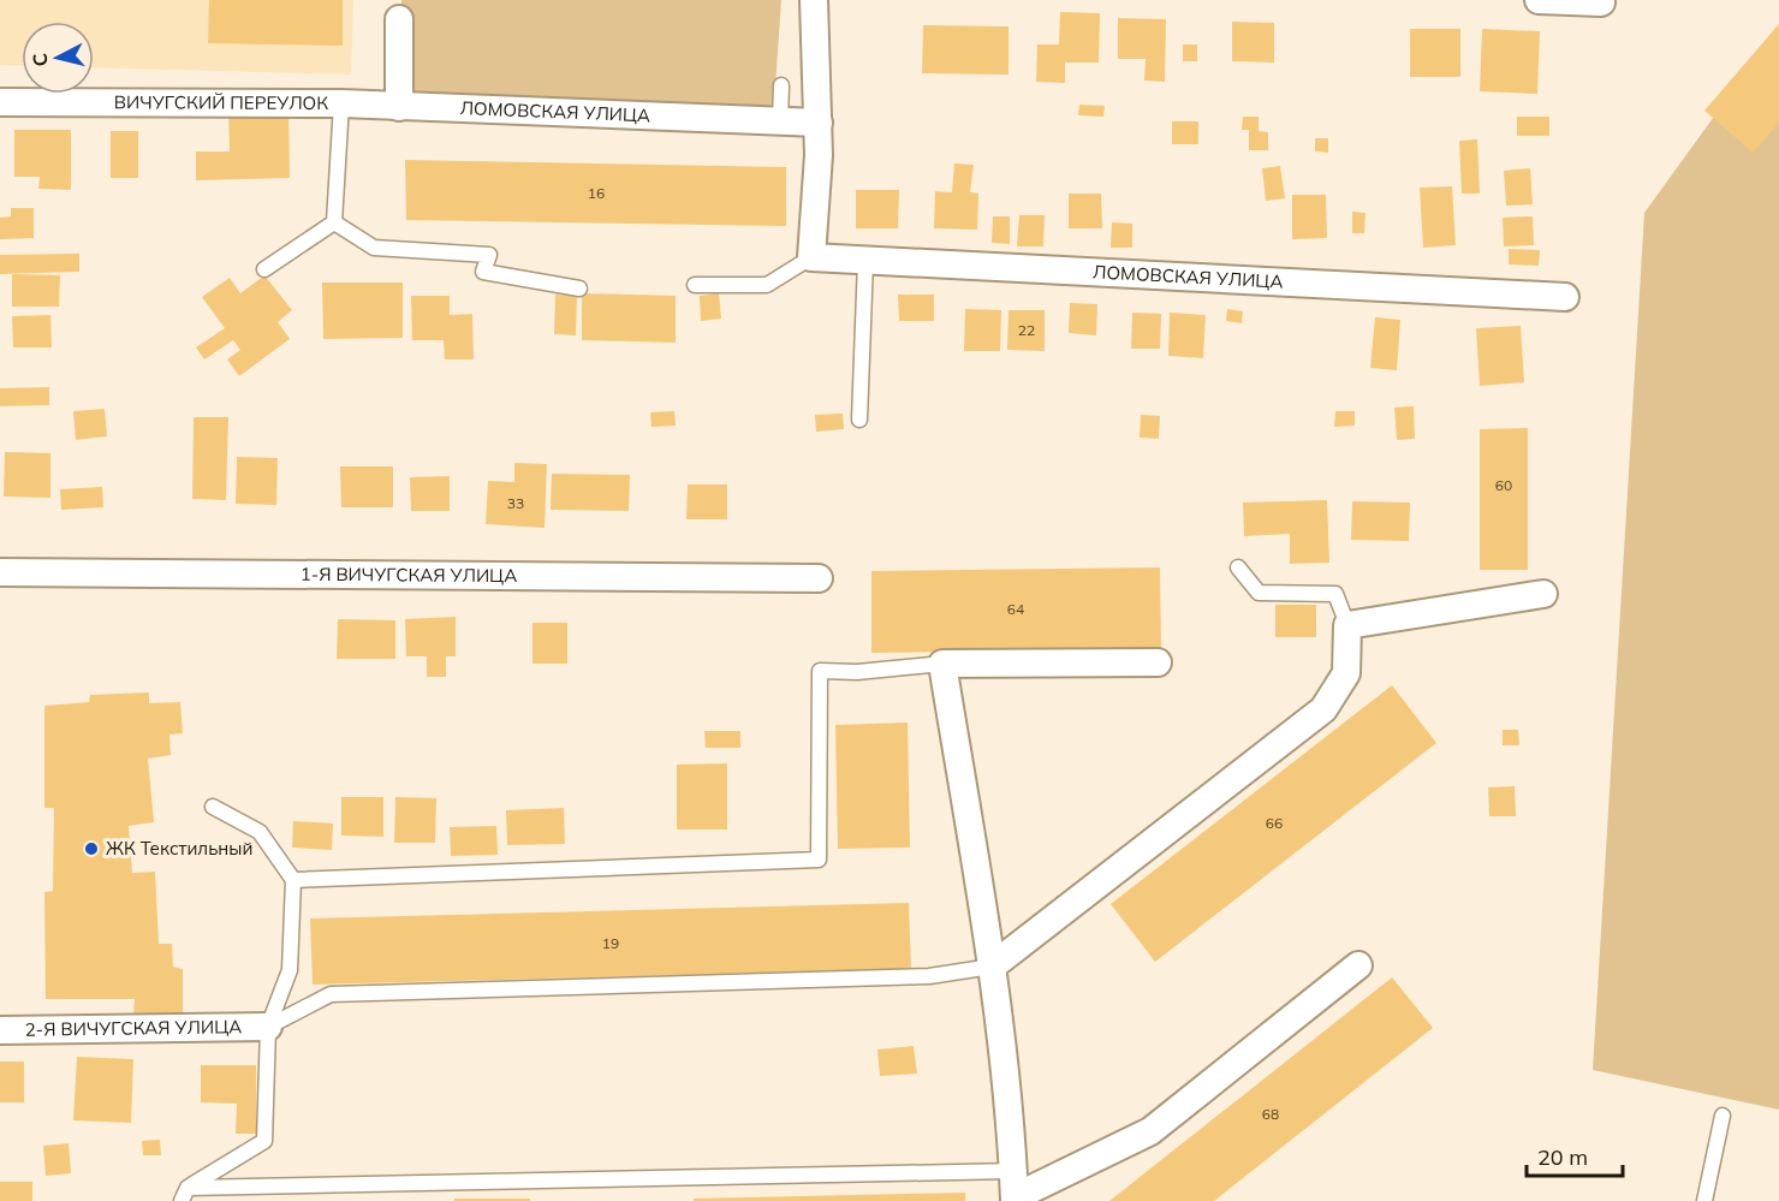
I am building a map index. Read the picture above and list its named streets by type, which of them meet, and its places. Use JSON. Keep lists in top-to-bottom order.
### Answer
{
  "streets": {
    "street": [
      "ВИЧУГСКИЙ ПЕРЕУЛОК",
      "ЛОМОВСКАЯ УЛИЦА",
      "1-Я ВИЧУГСКАЯ УЛИЦА",
      "2-Я ВИЧУГСКАЯ УЛИЦА"
    ]
  },
  "crossings": [
    ["ВИЧУГСКИЙ ПЕРЕУЛОК", "ЛОМОВСКАЯ УЛИЦА"]
  ],
  "places": ["ЖК Текстильный"],
  "house_numbers": [
    "16",
    "22",
    "60",
    "33",
    "64",
    "66",
    "19",
    "68"
  ],
  "scale_bar": "20 m",
  "north": "left"
}
